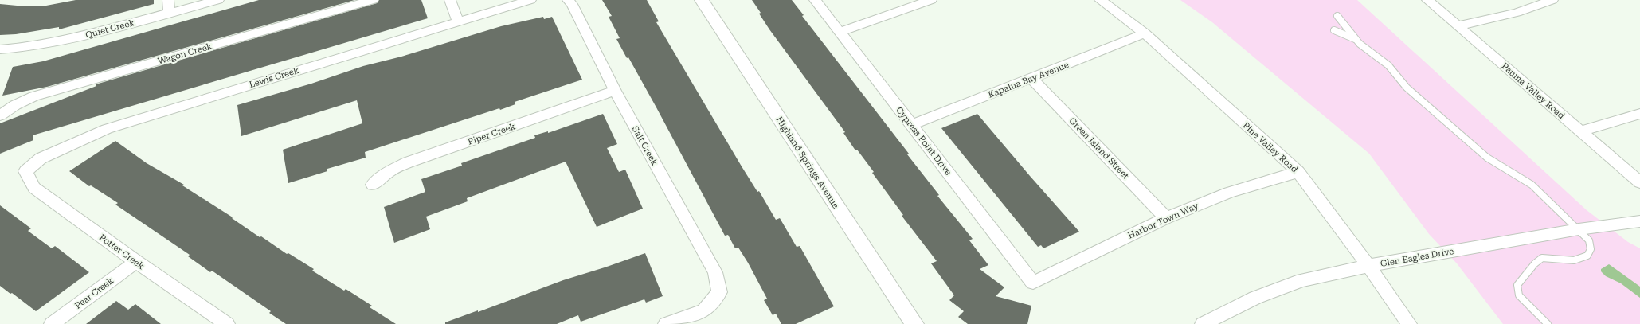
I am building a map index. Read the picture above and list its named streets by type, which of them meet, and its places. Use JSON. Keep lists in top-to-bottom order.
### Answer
{
  "streets": {
    "street": [
      "Quiet Creek",
      "Wagon Creek",
      "Lewis Creek",
      "Kapalua Bay Avenue",
      "Pauma Valley Road",
      "Piper Creek",
      "Cypress Point Drive",
      "Salt Creek",
      "Pine Valley Road",
      "Green Island Street",
      "Highland Springs Avenue",
      "Harbor Town Way",
      "Potter Creek",
      "Glen Eagles Drive",
      "Pear Creek"
    ]
  },
  "crossings": [
    ["Lewis Creek", "Potter Creek"],
    ["Kapalua Bay Avenue", "Cypress Point Drive"],
    ["Kapalua Bay Avenue", "Pine Valley Road"],
    ["Kapalua Bay Avenue", "Green Island Street"],
    ["Piper Creek", "Salt Creek"],
    ["Cypress Point Drive", "Harbor Town Way"],
    ["Pine Valley Road", "Harbor Town Way"],
    ["Pine Valley Road", "Glen Eagles Drive"],
    ["Green Island Street", "Harbor Town Way"],
    ["Potter Creek", "Pear Creek"]
  ]
}
